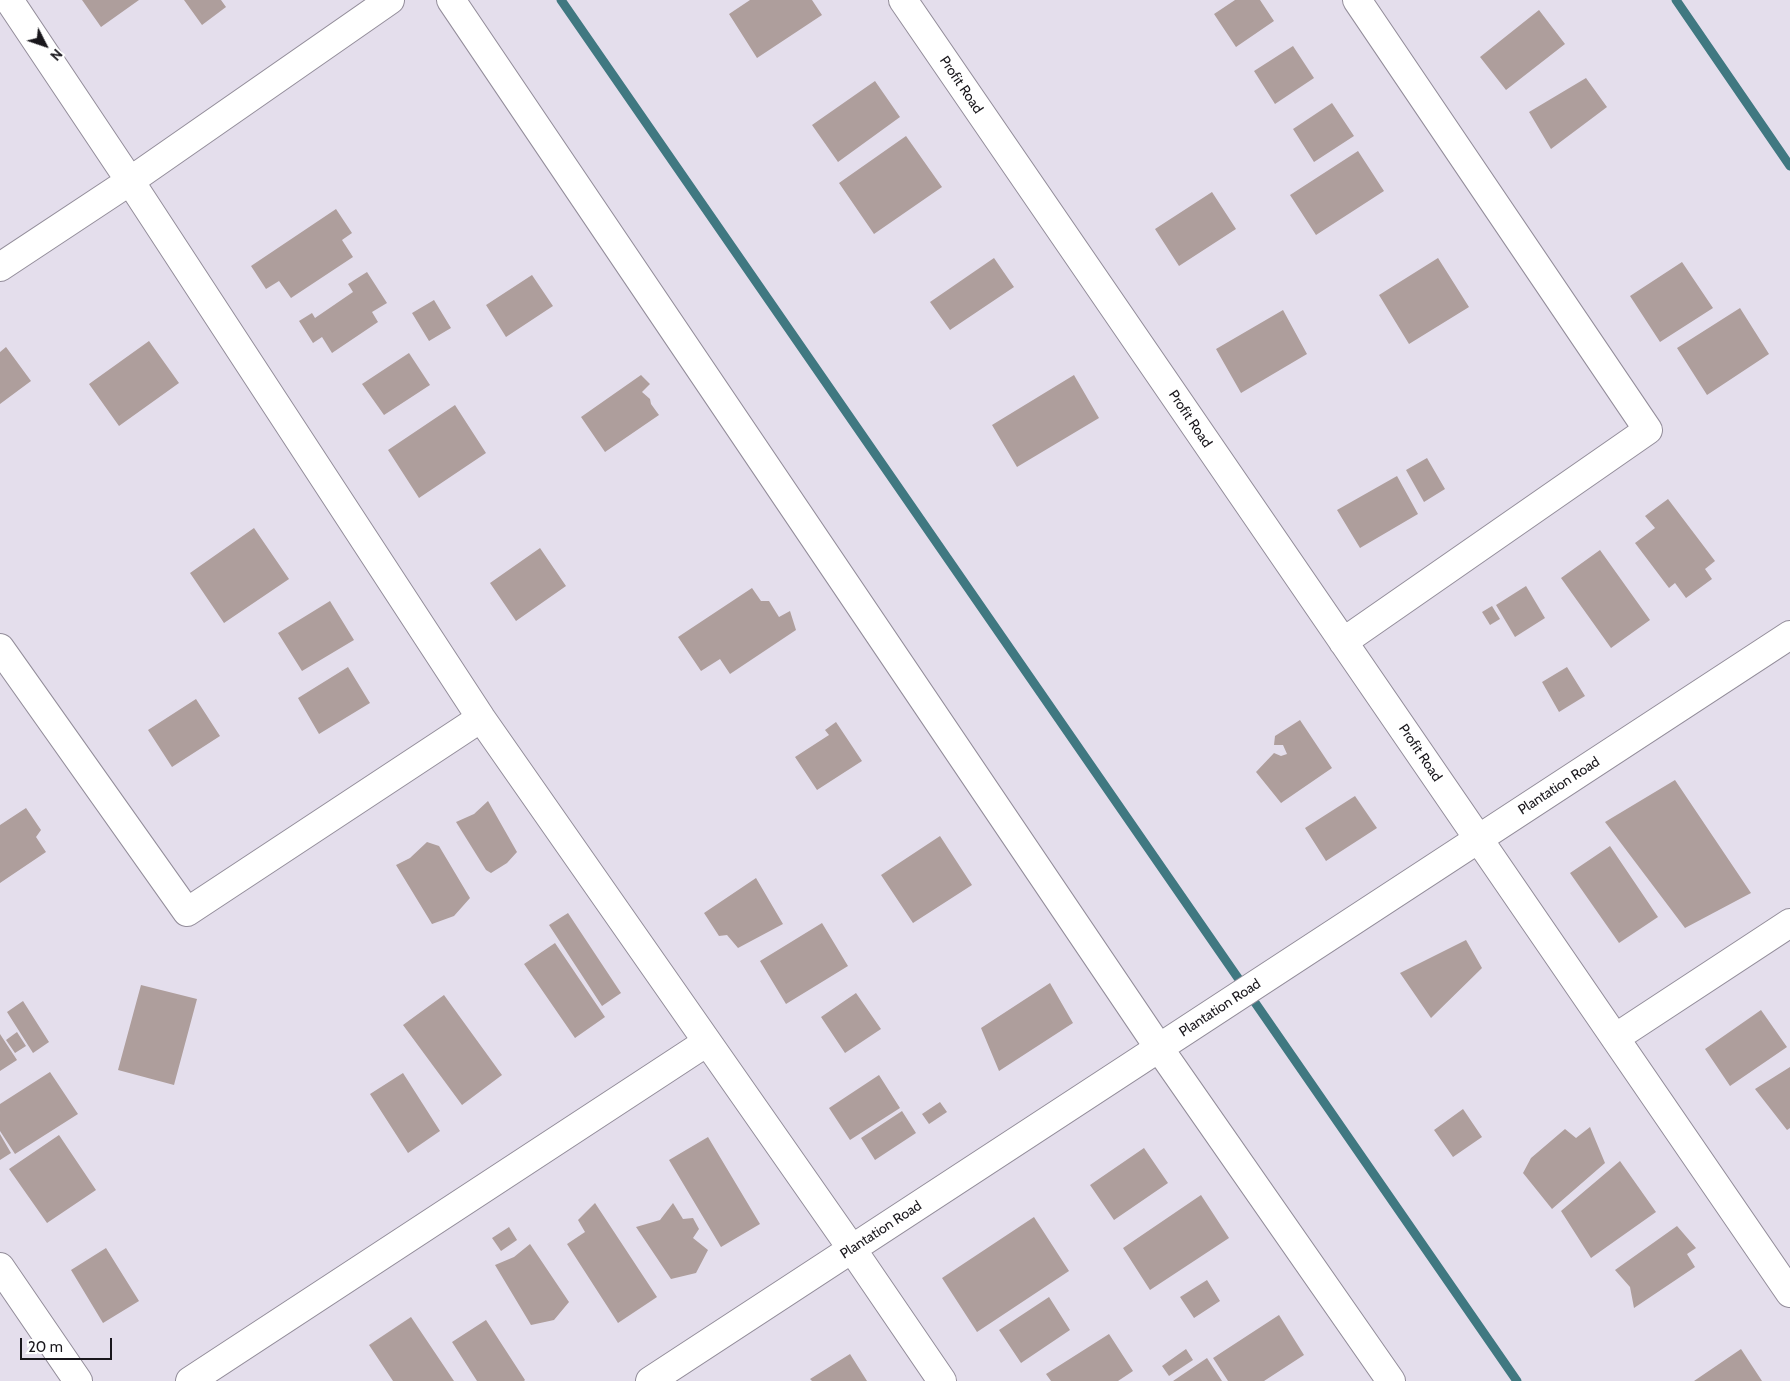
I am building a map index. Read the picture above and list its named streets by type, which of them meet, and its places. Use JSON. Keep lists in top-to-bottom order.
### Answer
{
  "streets": {
    "street": ["Profit Road", "Plantation Road"]
  },
  "crossings": [
    ["Profit Road", "Plantation Road"]
  ],
  "scale_bar": "20 m",
  "north": "bottom right"
}
